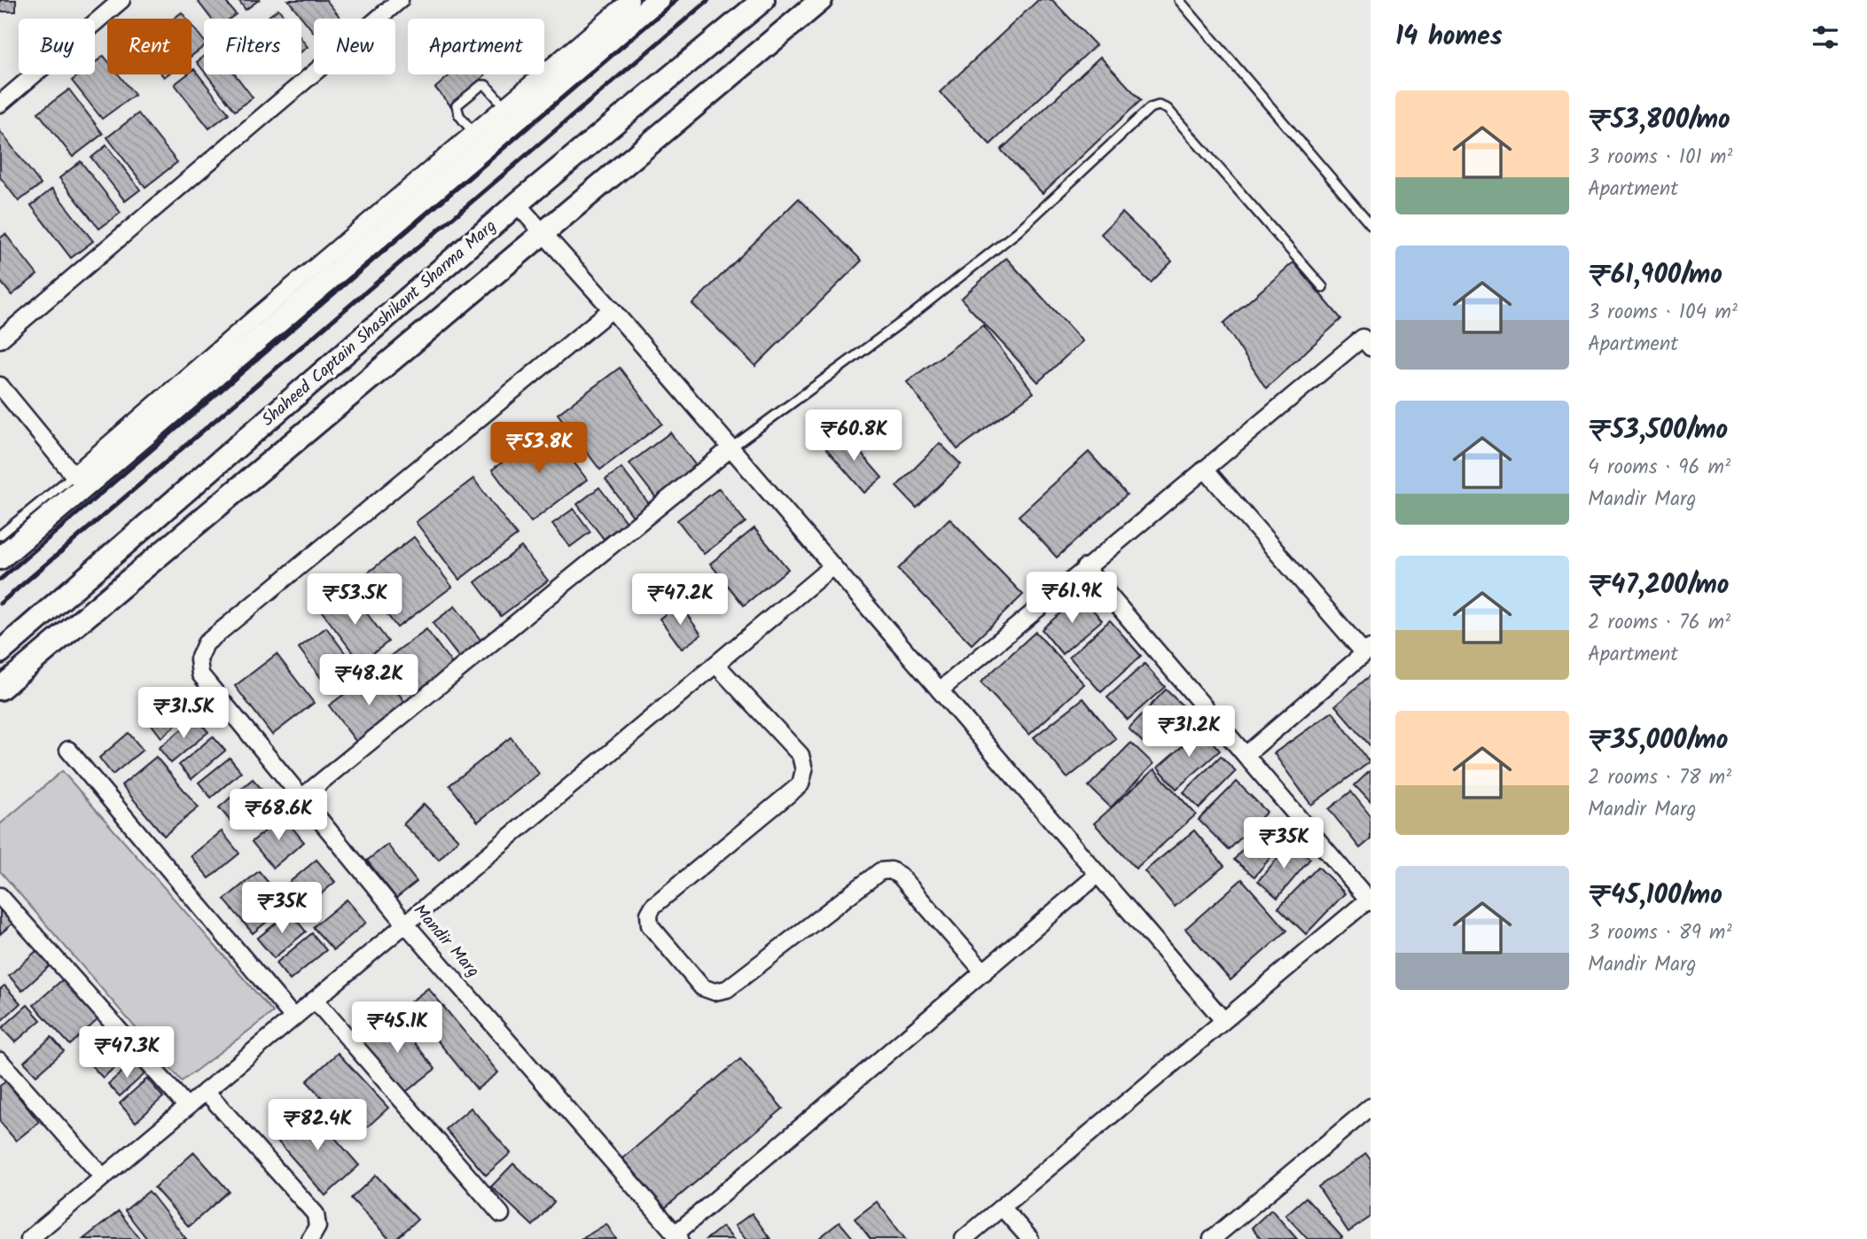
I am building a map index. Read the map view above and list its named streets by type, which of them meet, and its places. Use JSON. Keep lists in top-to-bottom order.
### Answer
{
  "streets": {
    "main road": ["Shaheed Captain Shashikant Sharma Marg"],
    "street": ["Mandir Marg"]
  },
  "page": {
    "heading": "14 homes",
    "chip": [
      "Buy",
      "Rent",
      "Filters",
      "New",
      "Apartment"
    ],
    "list": [
      {
        "name": "₹53,800/mo",
        "note": "3 rooms · 101 m² · Apartment"
      },
      {
        "name": "₹61,900/mo",
        "note": "3 rooms · 104 m² · Apartment"
      },
      {
        "name": "₹53,500/mo",
        "note": "4 rooms · 96 m² · Mandir Marg"
      },
      {
        "name": "₹47,200/mo",
        "note": "2 rooms · 76 m² · Apartment"
      },
      {
        "name": "₹35,000/mo",
        "note": "2 rooms · 78 m² · Mandir Marg"
      },
      {
        "name": "₹45,100/mo",
        "note": "3 rooms · 89 m² · Mandir Marg"
      }
    ],
    "price": [
      "₹60.8K",
      "₹53.8K",
      "₹61.9K",
      "₹53.5K",
      "₹47.2K",
      "₹48.2K",
      "₹31.5K",
      "₹31.2K",
      "₹68.6K",
      "₹35K",
      "₹35K",
      "₹45.1K",
      "₹47.3K",
      "₹82.4K"
    ]
  }
}
